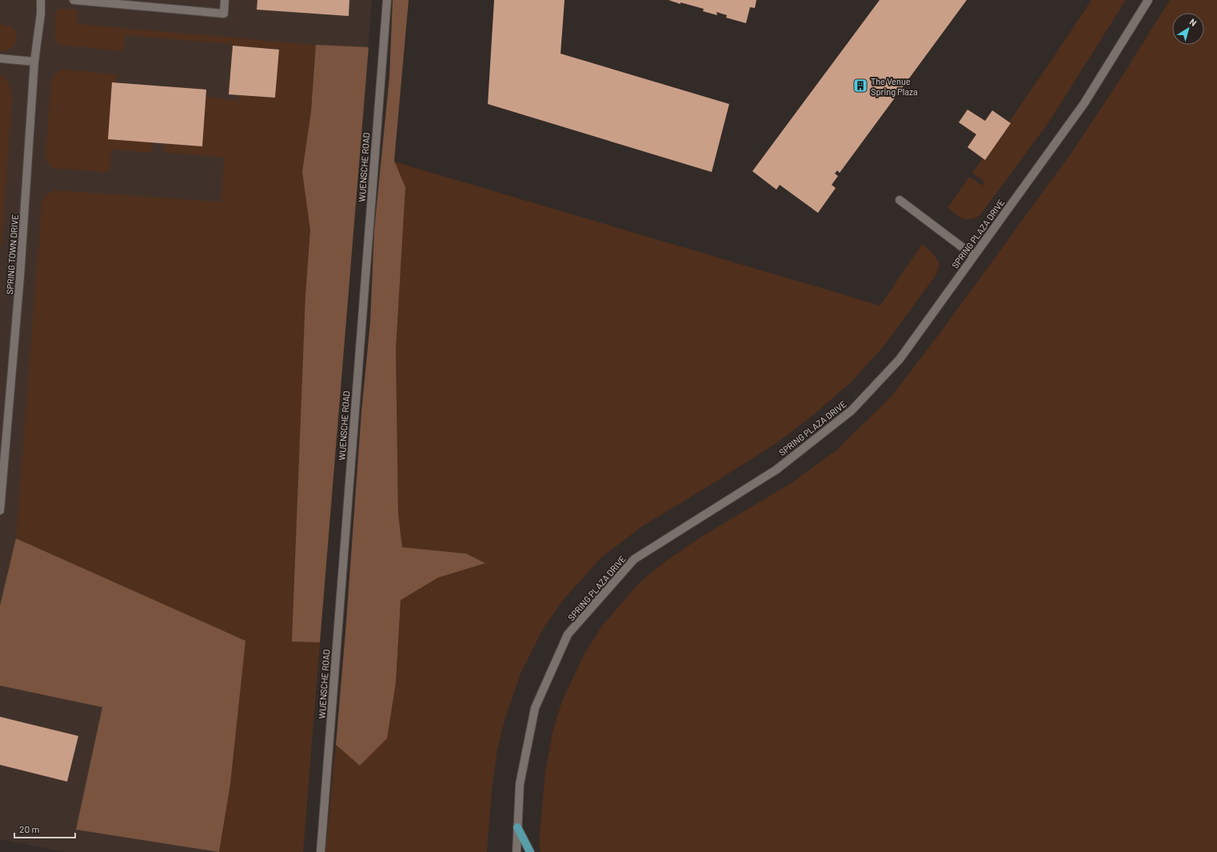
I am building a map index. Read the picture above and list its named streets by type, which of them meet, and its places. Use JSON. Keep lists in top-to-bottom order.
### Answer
{
  "streets": {
    "street": ["WUENSCHE ROAD", "SPRING PLAZA DRIVE", "SPRING TOWN DRIVE"]
  },
  "places": {
    "building": ["The Venue Spring Plaza"]
  },
  "scale_bar": "20 m",
  "north": "top right"
}
